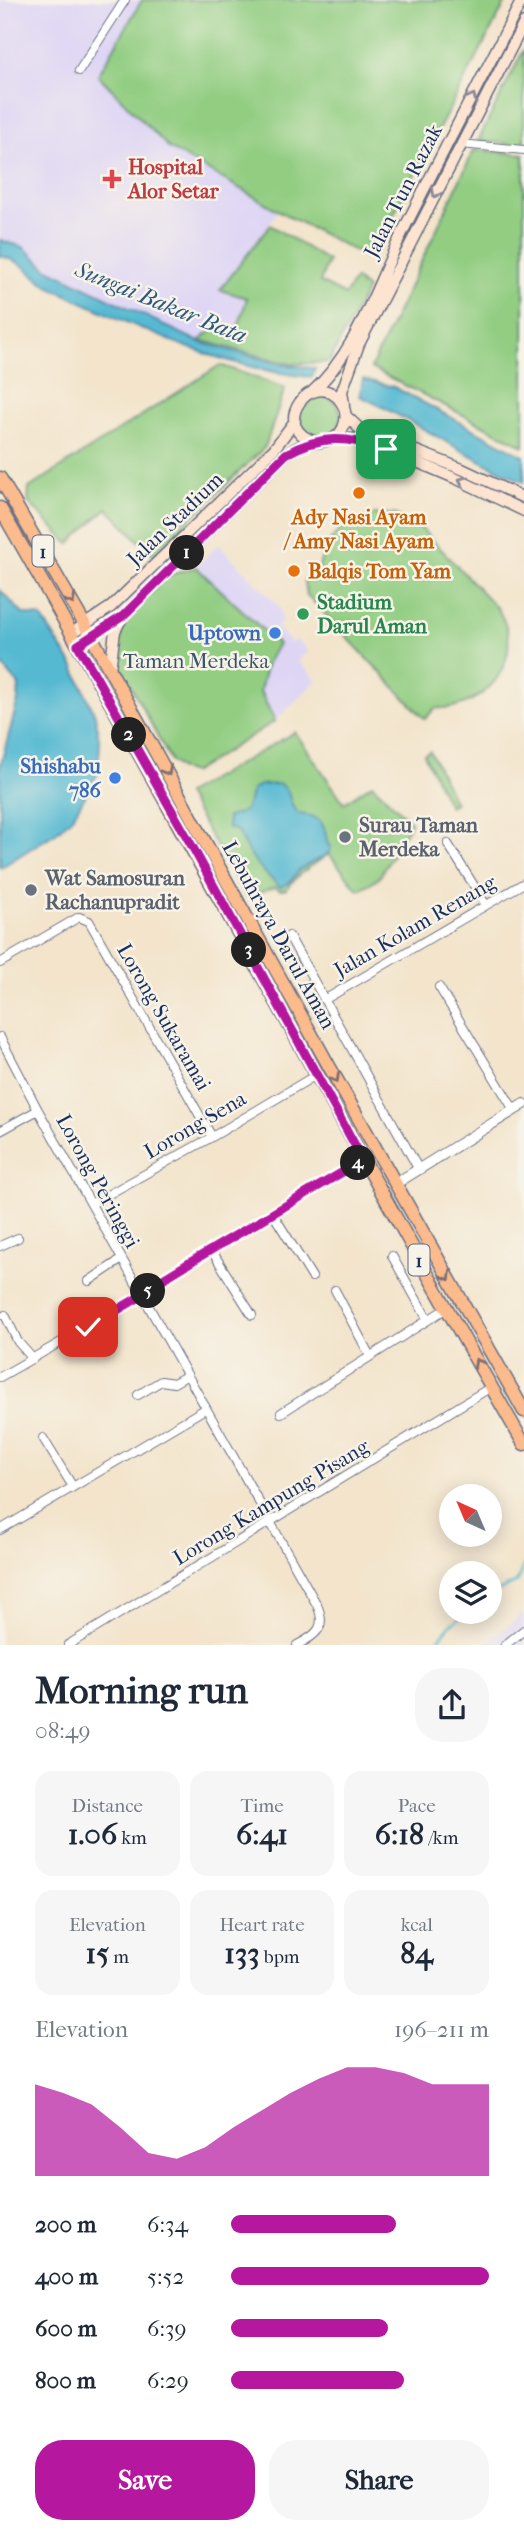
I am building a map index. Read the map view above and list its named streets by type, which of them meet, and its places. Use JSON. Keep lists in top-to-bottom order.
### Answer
{
  "streets": {
    "main road": [
      "Jalan Tun Razak",
      "Jalan Stadium",
      "1",
      "Lebuhraya Darul Aman"
    ],
    "street": [
      "Jalan Kolam Renang",
      "Lorong Sukaramai",
      "Lorong Sena",
      "Lorong Peringgi",
      "Lorong Kampung Pisang"
    ]
  },
  "crossings": [
    ["Jalan Tun Razak", "Jalan Stadium"],
    ["Jalan Stadium", "Lebuhraya Darul Aman"],
    ["Lebuhraya Darul Aman", "Lorong Sena"],
    ["Lebuhraya Darul Aman", "Lorong Kampung Pisang"],
    ["Lorong Sukaramai", "Lorong Sena"],
    ["Lorong Sena", "Lorong Peringgi"],
    ["Lorong Peringgi", "Lorong Kampung Pisang"]
  ],
  "water": ["Sungai Bakar Bata"],
  "parks": ["Taman Merdeka"],
  "places": {
    "health": ["Hospital Alor Setar"],
    "other": [
      "Ady Nasi Ayam / Amy Nasi Ayam",
      "Balqis Tom Yam",
      "Stadium Darul Aman",
      "Uptown",
      "Shishabu 786",
      "Surau Taman Merdeka",
      "Wat Samosuran Rachanupradit"
    ]
  },
  "north": "top left",
  "page": {
    "pins": [
      "1",
      "2",
      "3",
      "4",
      "5"
    ],
    "heading": ["Morning run", "08:49"],
    "stats": [
      ["Distance", "1.06 km"],
      ["Time", "6:41"],
      ["Pace", "6:18 /km"],
      ["Elevation", "15 m"],
      ["Heart rate", "133 bpm"],
      ["kcal", "84"]
    ],
    "chart": ["Elevation", "196–211 m"],
    "list": [
      {
        "name": "200 m",
        "note": "6:34"
      },
      {
        "name": "400 m",
        "note": "5:52"
      },
      {
        "name": "600 m",
        "note": "6:39"
      },
      {
        "name": "800 m",
        "note": "6:29"
      }
    ],
    "buttons": ["Save", "Share"]
  }
}
